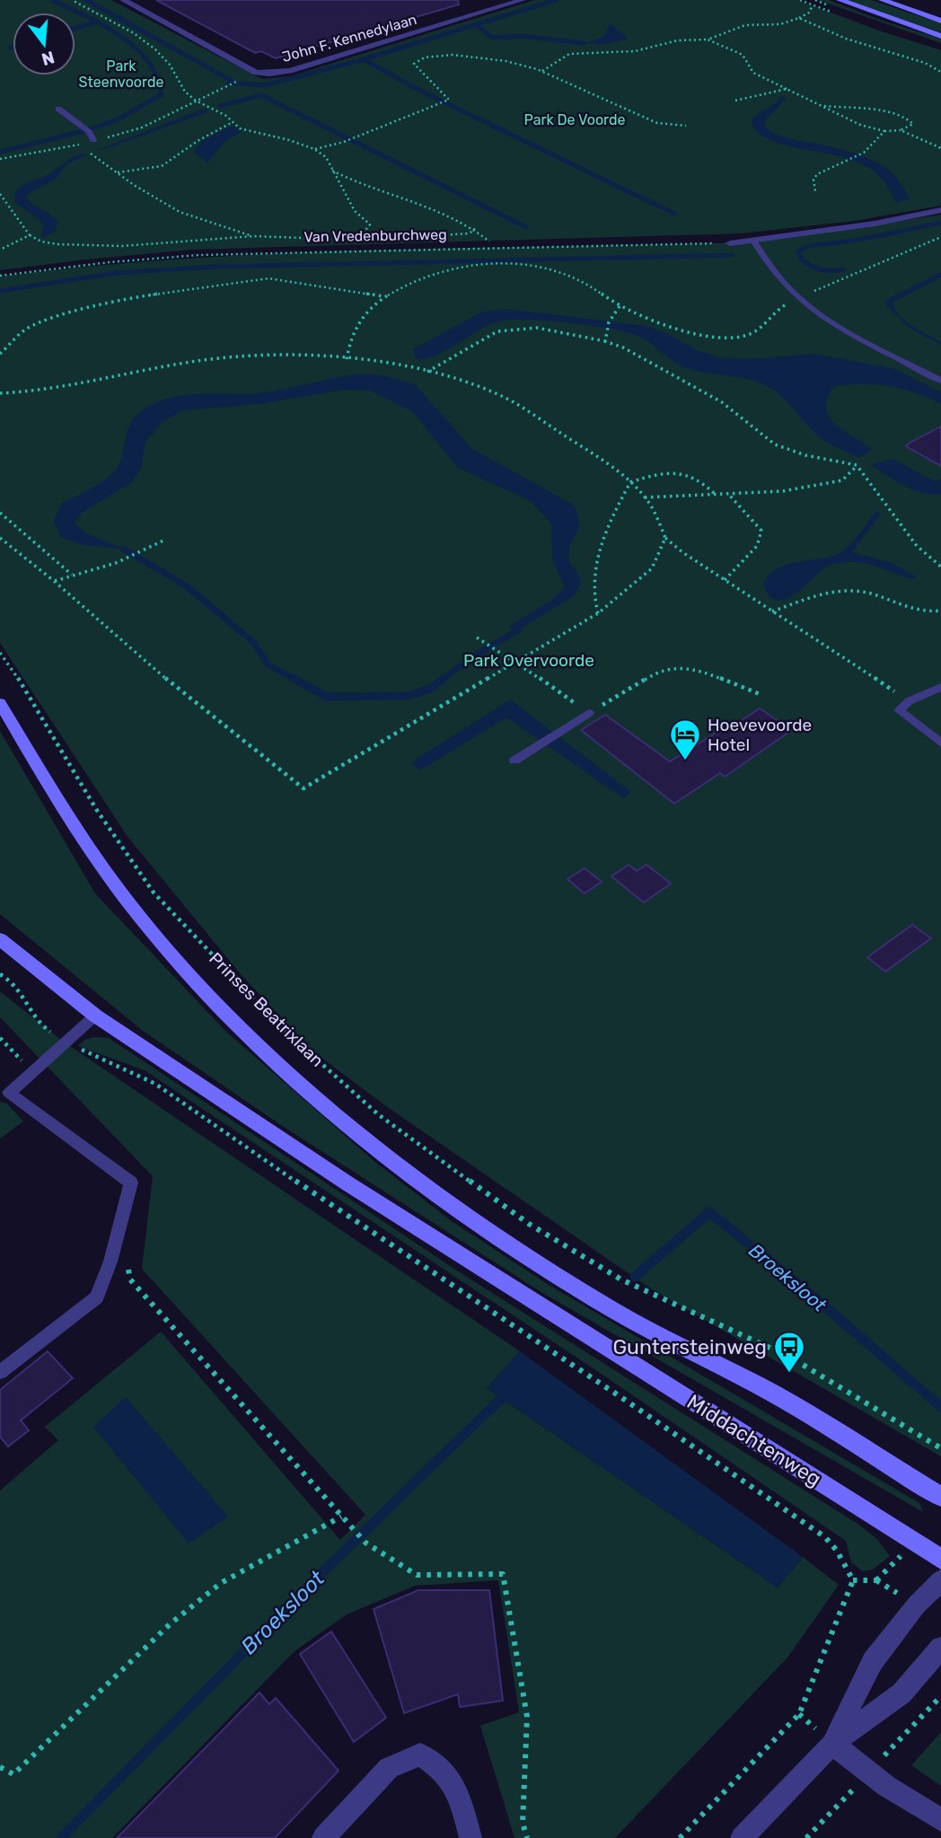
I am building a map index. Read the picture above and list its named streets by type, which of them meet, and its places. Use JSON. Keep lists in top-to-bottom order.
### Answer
{
  "streets": {
    "main road": ["Prinses Beatrixlaan", "Middachtenweg"],
    "street": ["John F. Kennedylaan"],
    "path": ["Van Vredenburchweg"]
  },
  "water": ["Broeksloot"],
  "parks": ["Park Steenvoorde", "Park De Voorde", "Park Overvoorde"],
  "places": {
    "hotel": ["Hoevevoorde Hotel"],
    "bus stop": ["Guntersteinweg"]
  },
  "north": "bottom"
}
